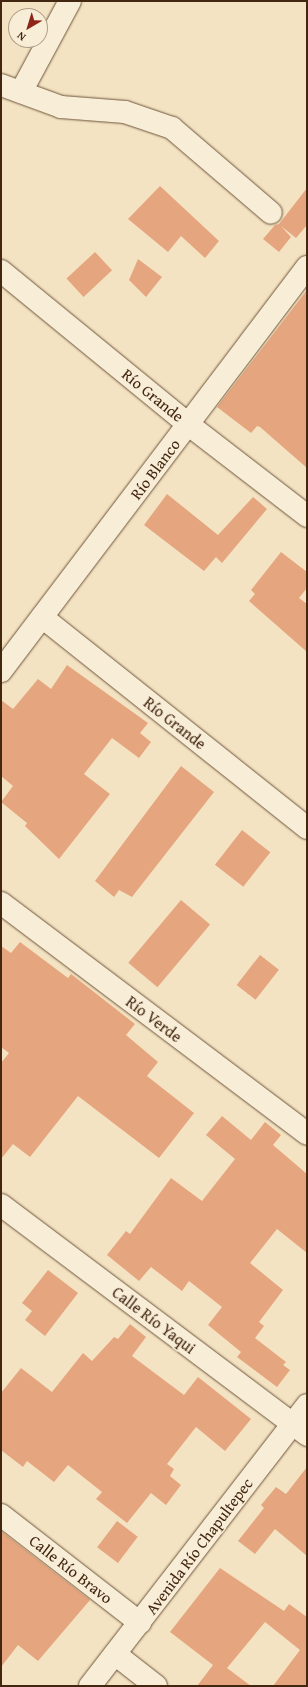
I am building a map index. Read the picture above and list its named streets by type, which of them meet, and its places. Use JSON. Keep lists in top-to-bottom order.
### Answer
{
  "streets": {
    "street": [
      "Río Grande",
      "Río Blanco",
      "Río Verde",
      "Calle Río Yaqui",
      "Avenida Río Chapultepec",
      "Calle Río Bravo"
    ]
  },
  "crossings": [
    ["Río Grande", "Río Blanco"],
    ["Calle Río Yaqui", "Avenida Río Chapultepec"],
    ["Avenida Río Chapultepec", "Calle Río Bravo"]
  ],
  "north": "bottom left"
}
